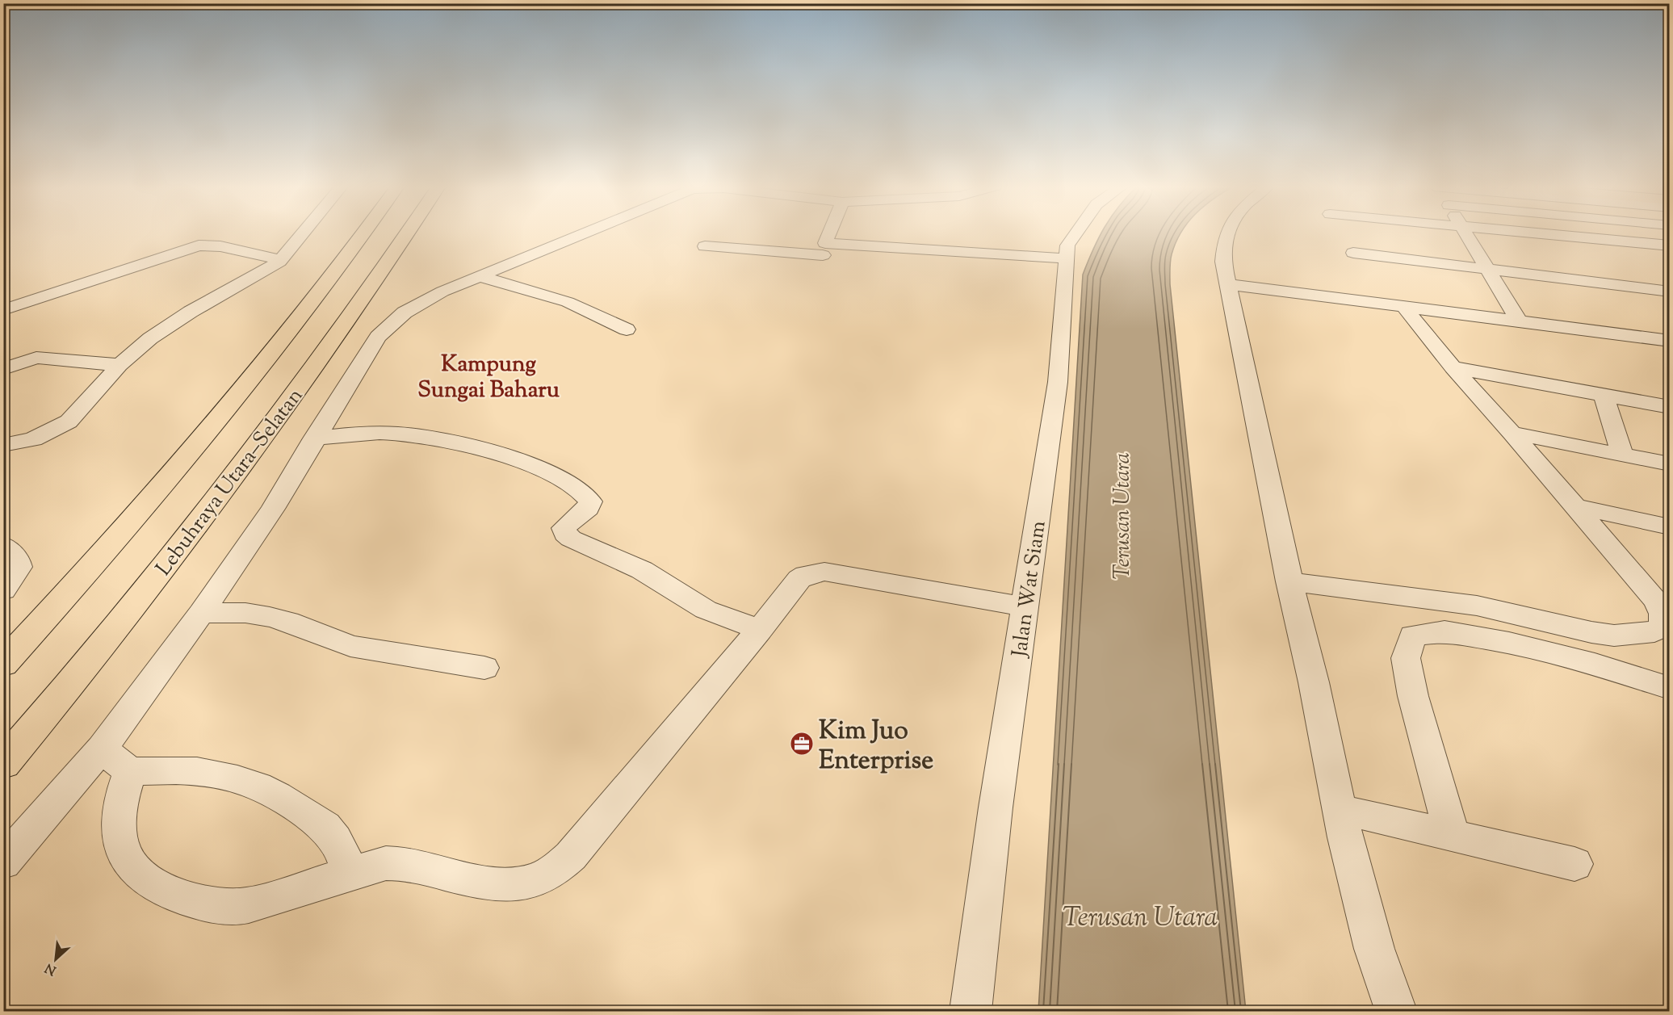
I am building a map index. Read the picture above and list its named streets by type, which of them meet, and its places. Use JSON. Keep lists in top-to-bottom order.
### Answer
{
  "streets": {
    "main road": ["Lebuhraya Utara–Selatan"],
    "street": ["Jalan Wat Siam"]
  },
  "districts": ["Kampung Sungai Baharu"],
  "water": ["Terusan Utara"],
  "places": {
    "office": ["Kim Juo Enterprise"]
  },
  "north": "bottom left"
}
